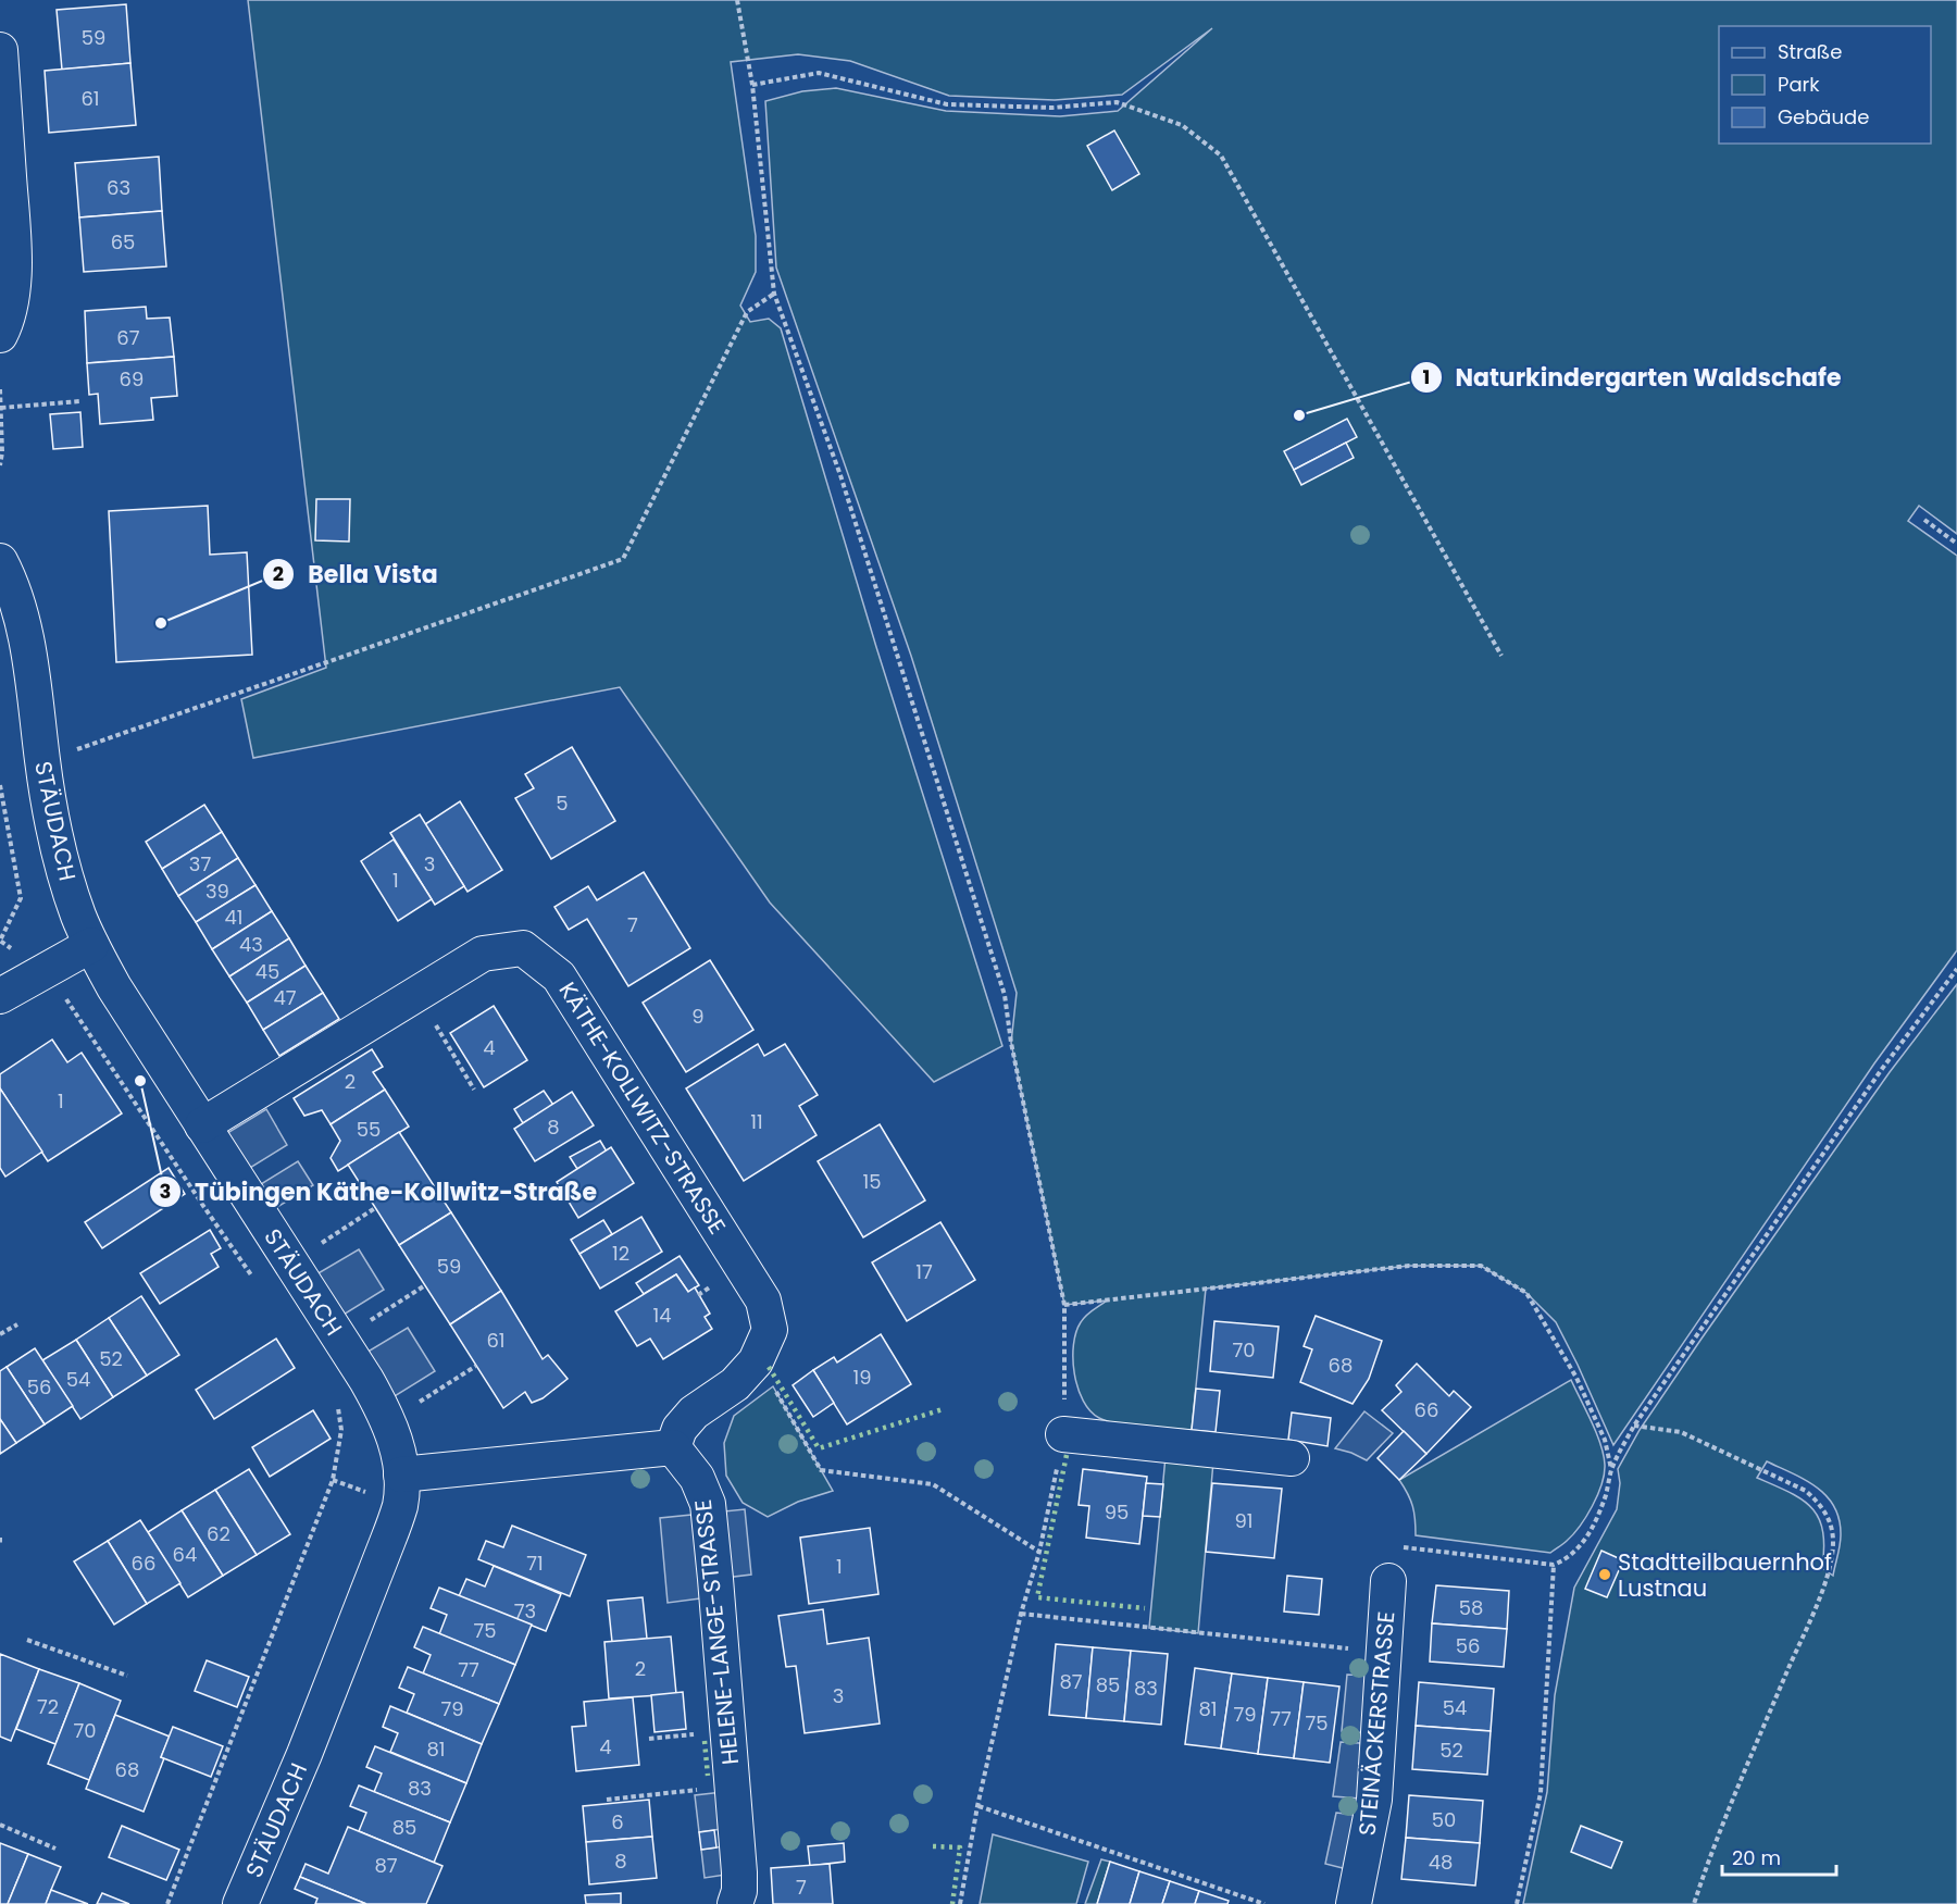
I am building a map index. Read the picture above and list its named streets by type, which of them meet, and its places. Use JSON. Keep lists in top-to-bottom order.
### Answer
{
  "streets": {
    "street": [
      "STÄUDACH",
      "KÄTHE-KOLLWITZ-STRASSE",
      "HELENE-LANGE-STRASSE",
      "STEINÄCKERSTRASSE"
    ]
  },
  "crossings": [
    ["STÄUDACH", "KÄTHE-KOLLWITZ-STRASSE"],
    ["KÄTHE-KOLLWITZ-STRASSE", "HELENE-LANGE-STRASSE"]
  ],
  "places": [
    "Naturkindergarten Waldschafe",
    "Bella Vista",
    "Tübingen Käthe-Kollwitz-Straße",
    "Stadtteilbauernhof Lustnau"
  ],
  "house_numbers": [
    "59",
    "61",
    "63",
    "65",
    "67",
    "69",
    "5",
    "37",
    "3",
    "1",
    "39",
    "41",
    "7",
    "43",
    "45",
    "47",
    "9",
    "4",
    "2",
    "1",
    "11",
    "8",
    "55",
    "15",
    "12",
    "59",
    "17",
    "14",
    "61",
    "70",
    "52",
    "68",
    "19",
    "54",
    "56",
    "66",
    "95",
    "91",
    "62",
    "64",
    "66",
    "71",
    "1",
    "58",
    "73",
    "75",
    "56",
    "2",
    "77",
    "87",
    "85",
    "83",
    "3",
    "72",
    "54",
    "79",
    "81",
    "79",
    "77",
    "75",
    "70",
    "4",
    "81",
    "52",
    "68",
    "83",
    "50",
    "6",
    "85",
    "8",
    "48",
    "87",
    "7"
  ],
  "legend": ["Straße", "Park", "Gebäude"],
  "scale_bar": "20 m"
}
